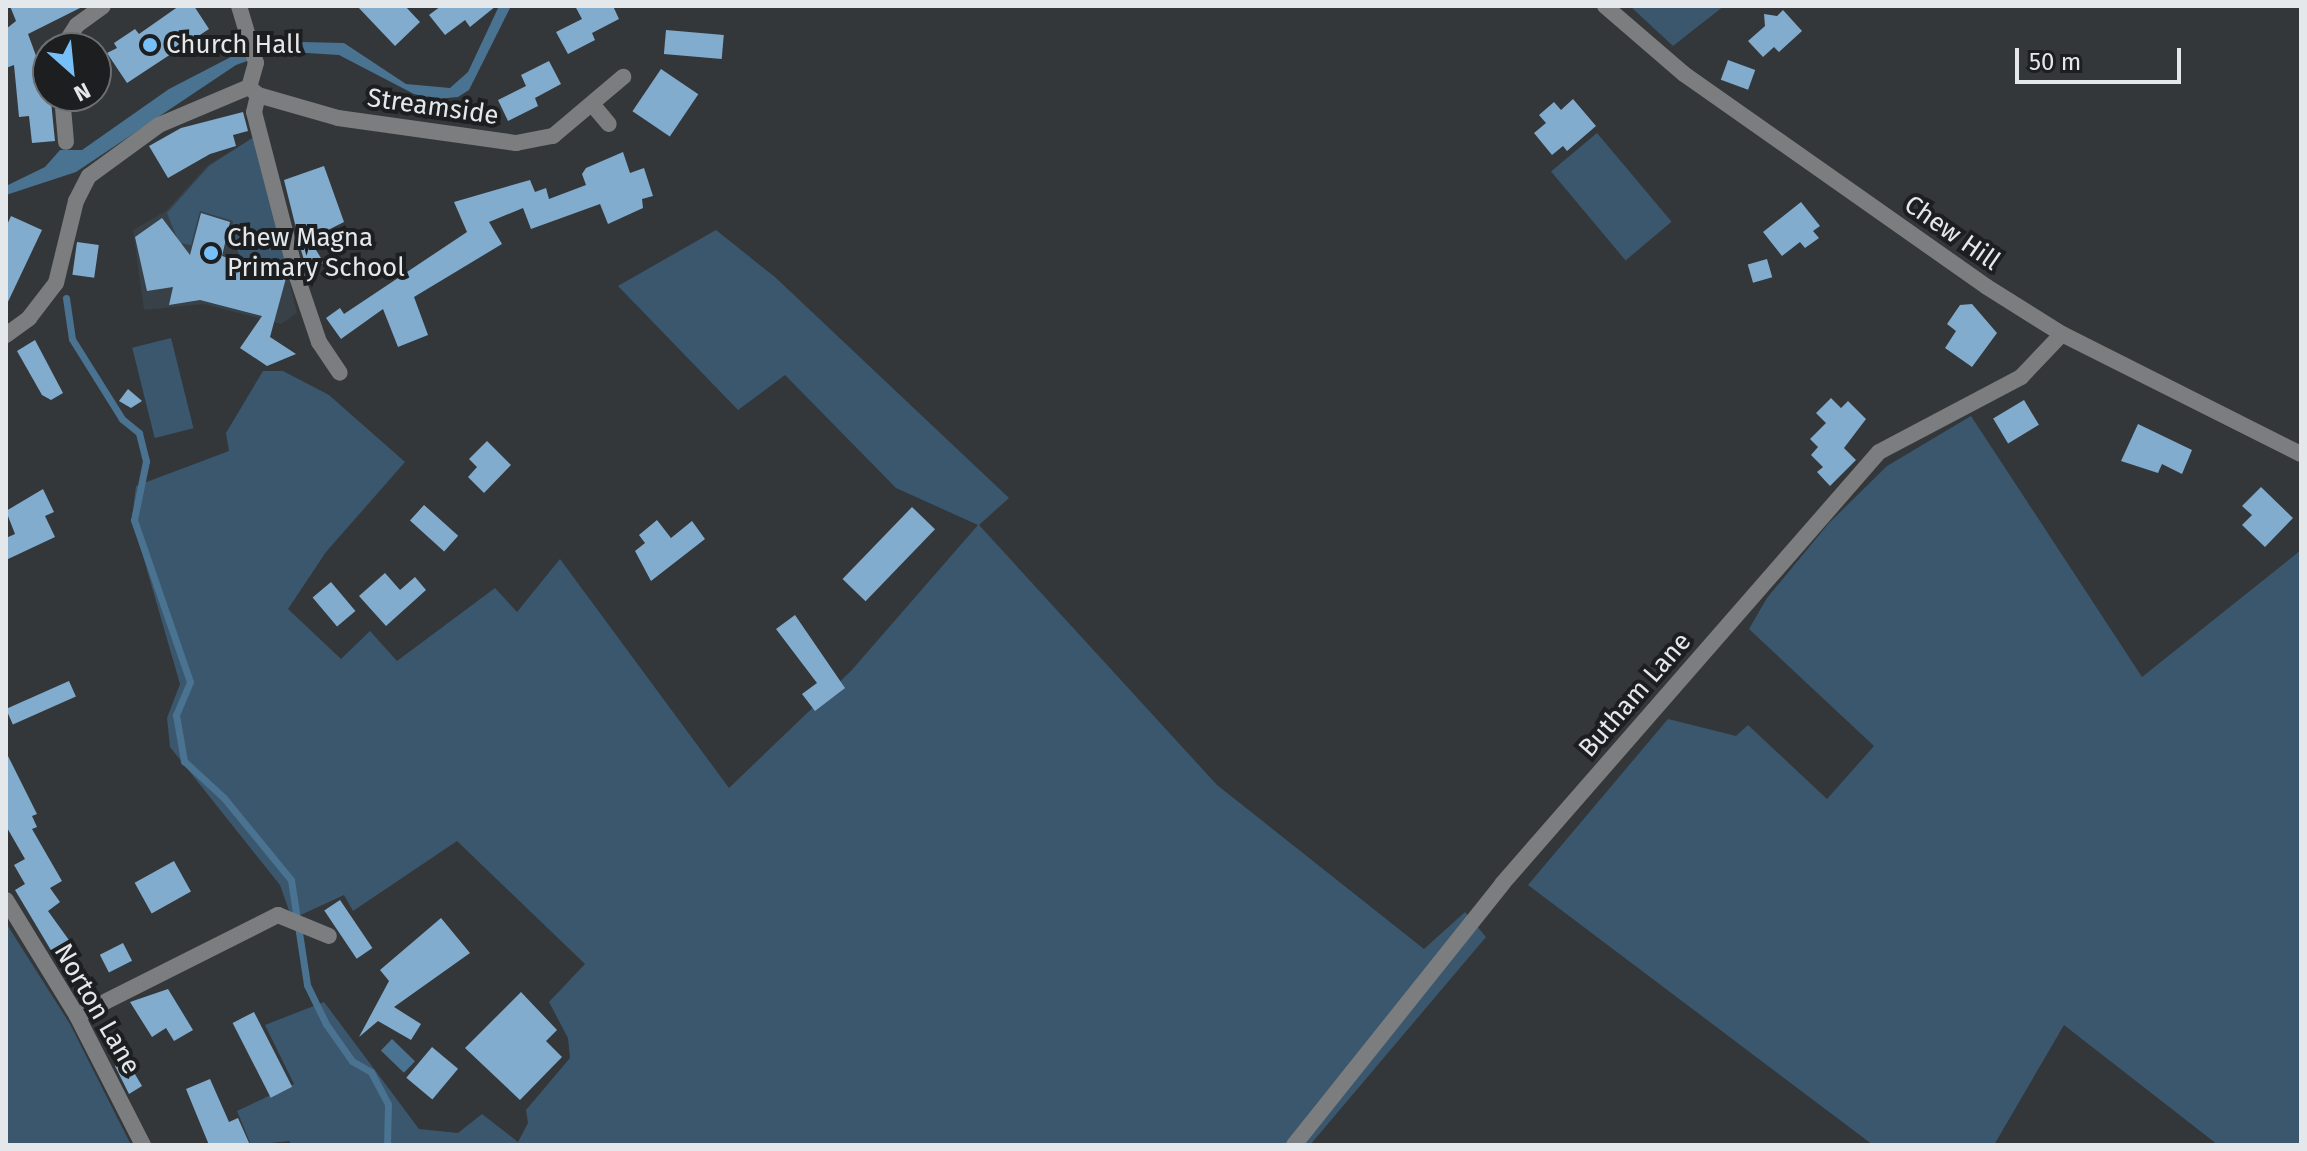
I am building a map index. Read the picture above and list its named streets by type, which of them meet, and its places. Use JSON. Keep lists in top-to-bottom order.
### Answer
{
  "streets": {
    "street": [
      "Streamside",
      "Chew Hill",
      "Butham Lane",
      "Norton Lane"
    ]
  },
  "crossings": [
    ["Chew Hill", "Butham Lane"]
  ],
  "places": ["Church Hall", "Chew Magna Primary School"],
  "scale_bar": "50 m",
  "north": "bottom right"
}
